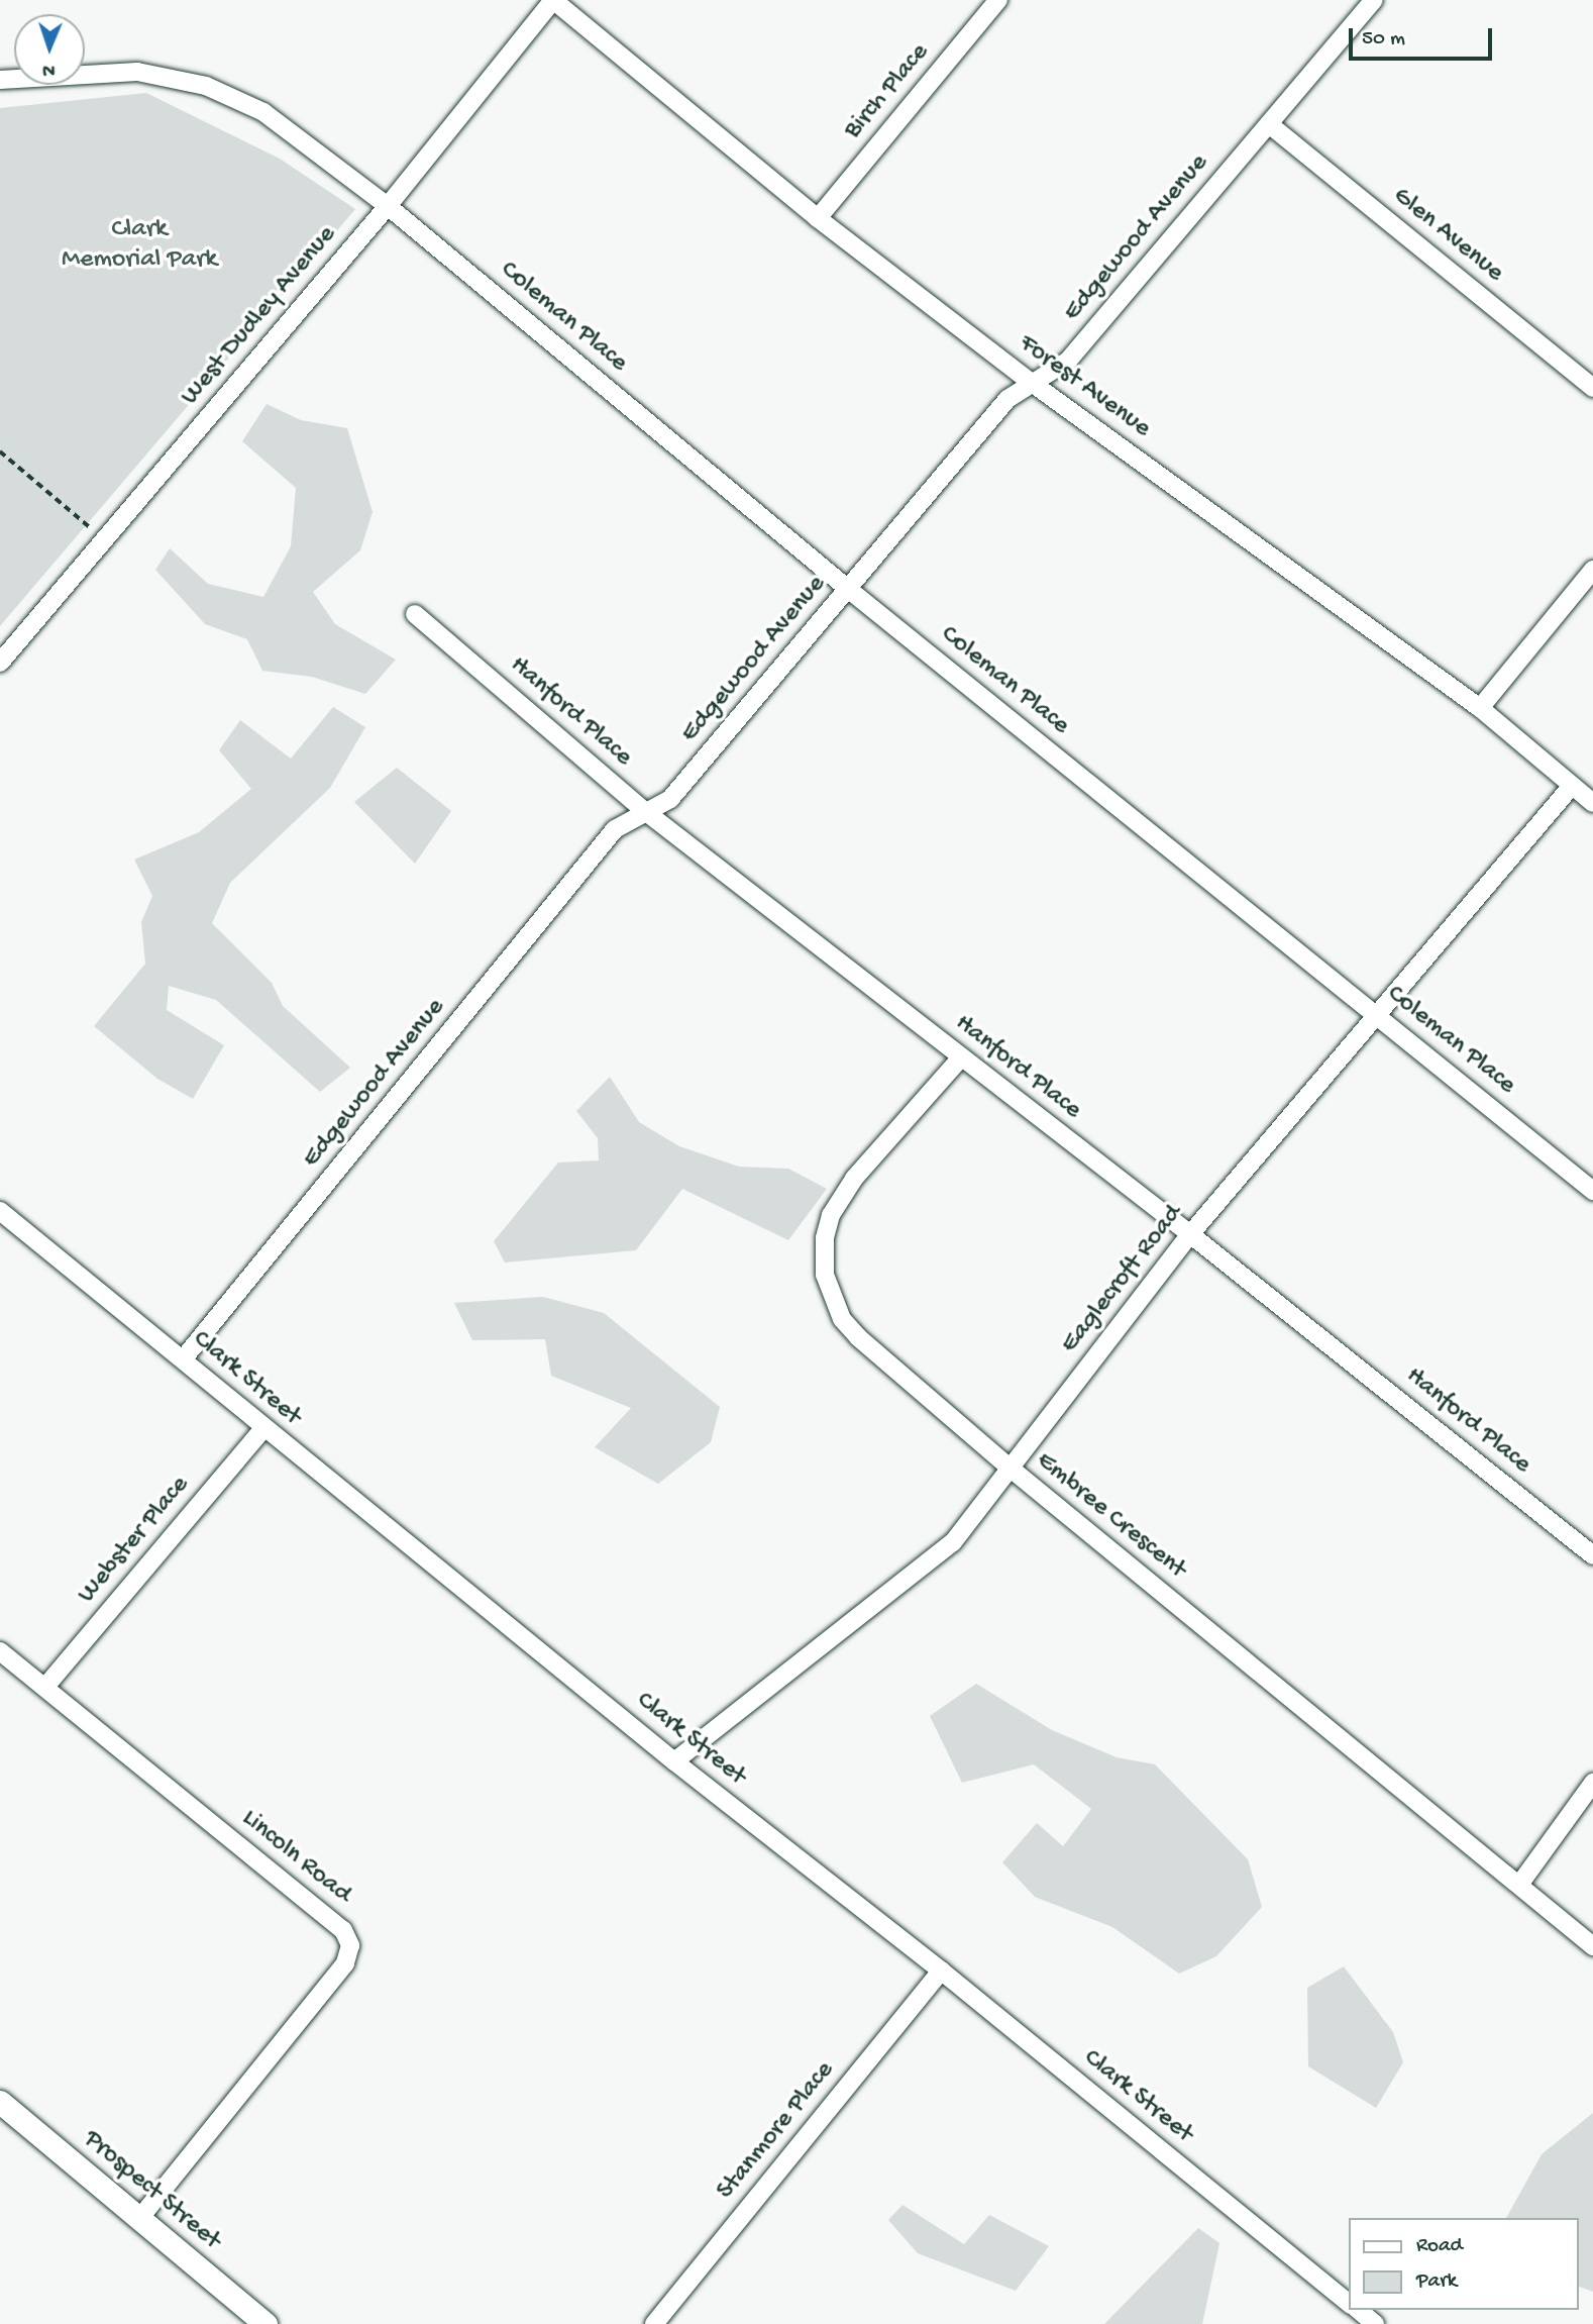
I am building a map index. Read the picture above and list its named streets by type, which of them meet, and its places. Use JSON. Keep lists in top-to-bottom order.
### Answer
{
  "streets": {
    "street": [
      "Birch Place",
      "Glen Avenue",
      "Edgewood Avenue",
      "West Dudley Avenue",
      "Coleman Place",
      "Forest Avenue",
      "Hanford Place",
      "Eaglecroft Road",
      "Clark Street",
      "Embree Crescent",
      "Webster Place",
      "Lincoln Road",
      "Stanmore Place",
      "Prospect Street"
    ]
  },
  "crossings": [
    ["Birch Place", "Forest Avenue"],
    ["Glen Avenue", "Edgewood Avenue"],
    ["Edgewood Avenue", "Coleman Place"],
    ["Edgewood Avenue", "Forest Avenue"],
    ["Edgewood Avenue", "Hanford Place"],
    ["Edgewood Avenue", "Clark Street"],
    ["West Dudley Avenue", "Coleman Place"],
    ["West Dudley Avenue", "Forest Avenue"],
    ["Coleman Place", "Eaglecroft Road"],
    ["Forest Avenue", "Eaglecroft Road"],
    ["Hanford Place", "Eaglecroft Road"],
    ["Hanford Place", "Embree Crescent"],
    ["Eaglecroft Road", "Clark Street"],
    ["Eaglecroft Road", "Embree Crescent"],
    ["Clark Street", "Webster Place"],
    ["Clark Street", "Stanmore Place"],
    ["Webster Place", "Lincoln Road"],
    ["Lincoln Road", "Prospect Street"]
  ],
  "parks": ["Clark Memorial Park"],
  "legend": ["Road", "Park"],
  "scale_bar": "50 m",
  "north": "bottom"
}
